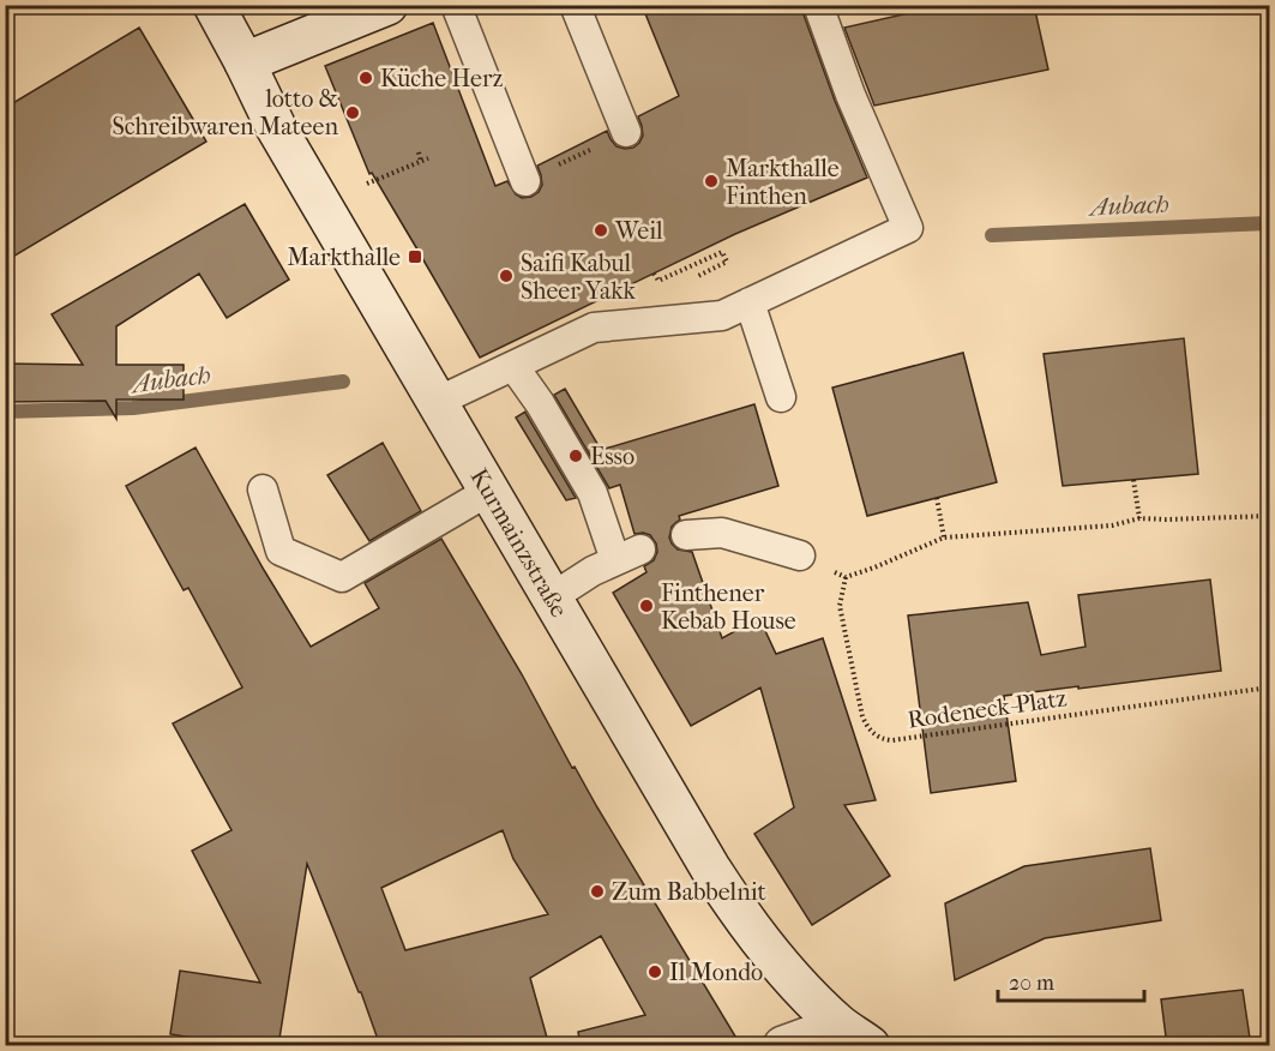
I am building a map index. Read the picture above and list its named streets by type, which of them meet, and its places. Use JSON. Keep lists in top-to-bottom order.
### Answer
{
  "streets": {
    "main road": ["Kurmainzstraße"],
    "path": ["Rodeneck-Platz"]
  },
  "water": ["Aubach"],
  "places": {
    "other": [
      "Küche Herz",
      "lotto & Schreibwaren Mateen",
      "Markthalle Finthen",
      "Weil",
      "Saifi Kabul Sheer Yakk",
      "Esso",
      "Finthener Kebab House",
      "Zum Babbelnit",
      "Il Mondo"
    ],
    "transit": ["Markthalle"]
  },
  "scale_bar": "20 m"
}
